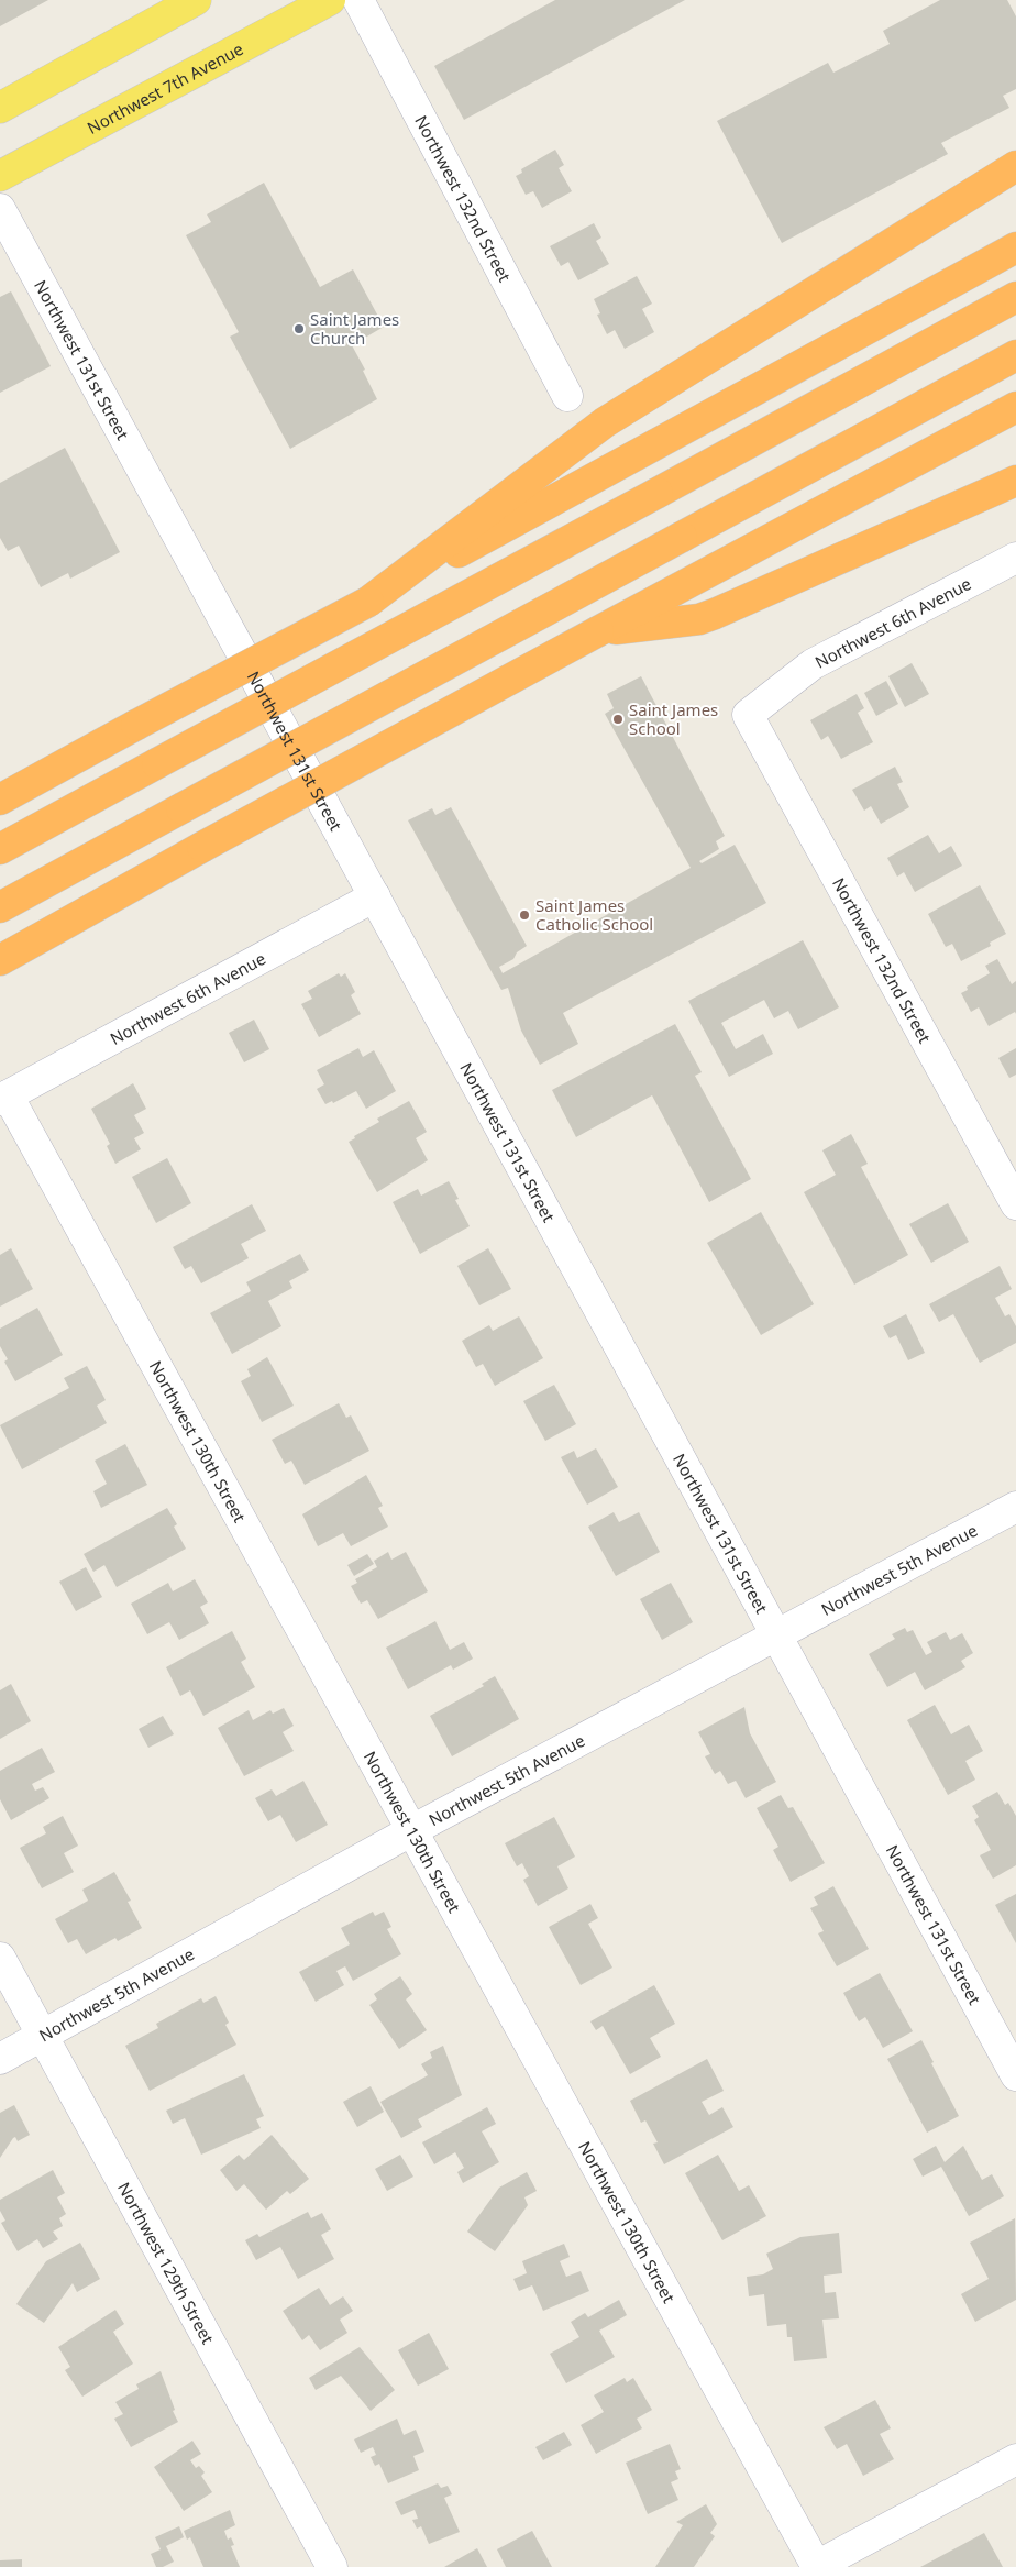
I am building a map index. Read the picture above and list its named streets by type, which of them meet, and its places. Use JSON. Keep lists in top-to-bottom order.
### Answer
{
  "streets": {
    "main road": ["Northwest 7th Avenue"],
    "street": [
      "Northwest 132nd Street",
      "Northwest 131st Street",
      "Northwest 6th Avenue",
      "Northwest 130th Street",
      "Northwest 5th Avenue",
      "Northwest 129th Street"
    ]
  },
  "crossings": [
    ["Northwest 132nd Street", "Northwest 6th Avenue"],
    ["Northwest 131st Street", "Northwest 6th Avenue"],
    ["Northwest 131st Street", "Northwest 5th Avenue"],
    ["Northwest 6th Avenue", "Northwest 130th Street"],
    ["Northwest 130th Street", "Northwest 5th Avenue"],
    ["Northwest 5th Avenue", "Northwest 129th Street"]
  ],
  "places": ["Saint James Church", "Saint James School", "Saint James Catholic School"]
}
